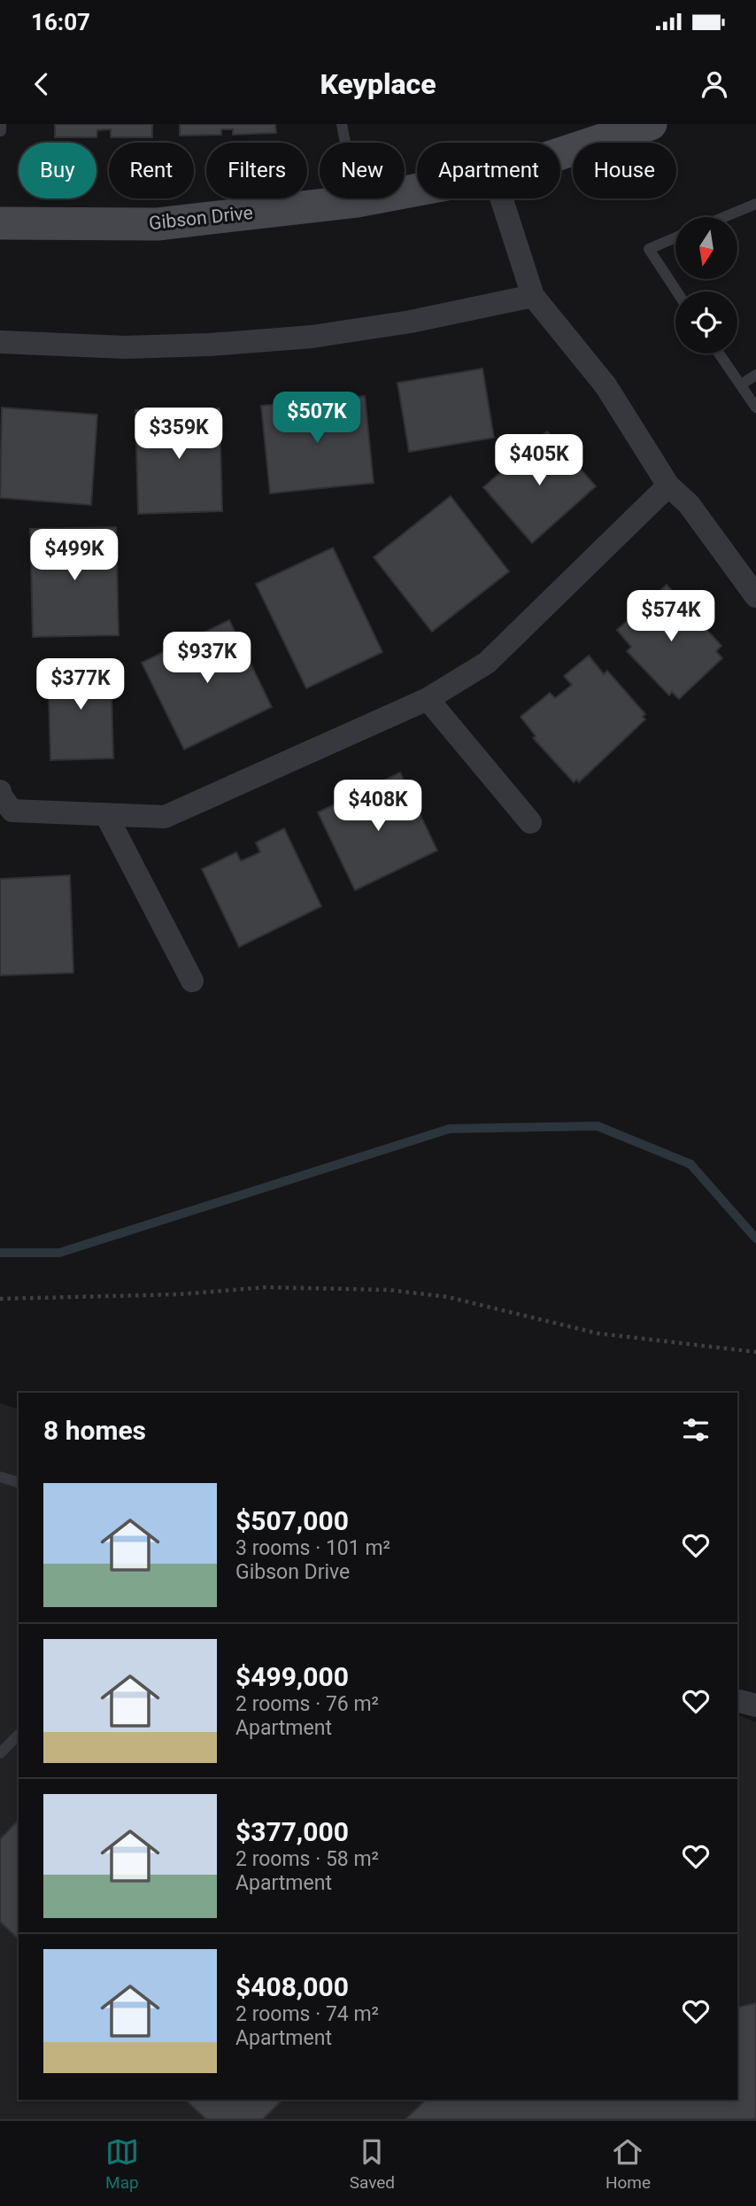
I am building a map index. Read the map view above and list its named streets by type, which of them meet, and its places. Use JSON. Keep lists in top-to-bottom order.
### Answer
{
  "streets": {
    "street": ["Gibson Drive"]
  },
  "north": "bottom",
  "page": {
    "status": "16:07",
    "header": "Keyplace",
    "chip": [
      "Buy",
      "Rent",
      "Filters",
      "New",
      "Apartment",
      "House"
    ],
    "price": [
      "$507K",
      "$359K",
      "$405K",
      "$499K",
      "$574K",
      "$937K",
      "$377K",
      "$408K"
    ],
    "heading": "8 homes",
    "list": [
      {
        "name": "$507,000",
        "note": "3 rooms · 101 m² · Gibson Drive"
      },
      {
        "name": "$499,000",
        "note": "2 rooms · 76 m² · Apartment"
      },
      {
        "name": "$377,000",
        "note": "2 rooms · 58 m² · Apartment"
      },
      {
        "name": "$408,000",
        "note": "2 rooms · 74 m² · Apartment"
      }
    ],
    "tabs": ["Map", "Saved", "Home"]
  }
}
